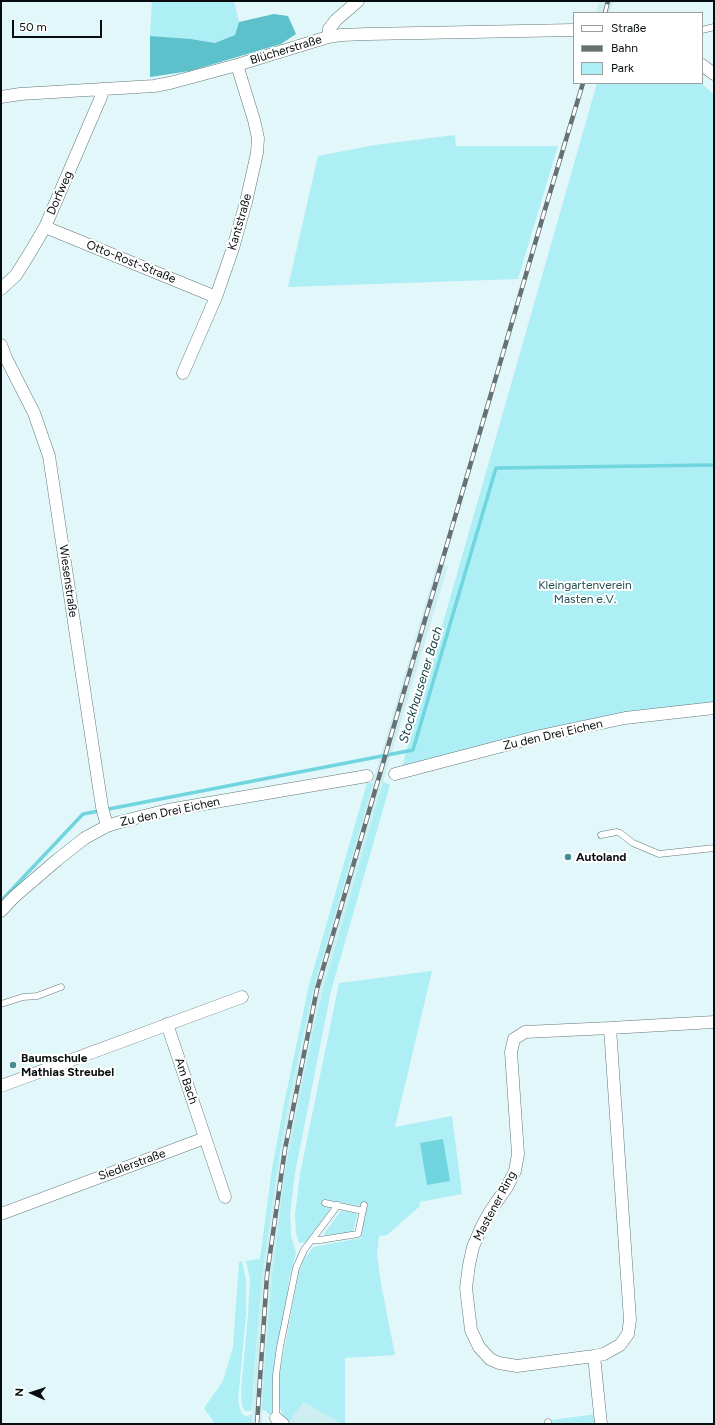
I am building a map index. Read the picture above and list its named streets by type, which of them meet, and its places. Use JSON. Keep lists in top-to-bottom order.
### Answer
{
  "streets": {
    "street": [
      "Blücherstraße",
      "Dorfweg",
      "Kantstraße",
      "Otto-Rost-Straße",
      "Wiesenstraße",
      "Zu den Drei Eichen",
      "Am Bach",
      "Siedlerstraße",
      "Mastener Ring"
    ]
  },
  "crossings": [
    ["Blücherstraße", "Dorfweg"],
    ["Blücherstraße", "Kantstraße"],
    ["Dorfweg", "Otto-Rost-Straße"],
    ["Kantstraße", "Otto-Rost-Straße"],
    ["Wiesenstraße", "Zu den Drei Eichen"],
    ["Am Bach", "Siedlerstraße"]
  ],
  "water": ["Stockhausener Bach"],
  "parks": ["Kleingartenverein Masten e.V."],
  "places": ["Autoland", "Baumschule Mathias Streubel"],
  "legend": ["Straße", "Bahn", "Park"],
  "scale_bar": "50 m",
  "north": "left"
}
